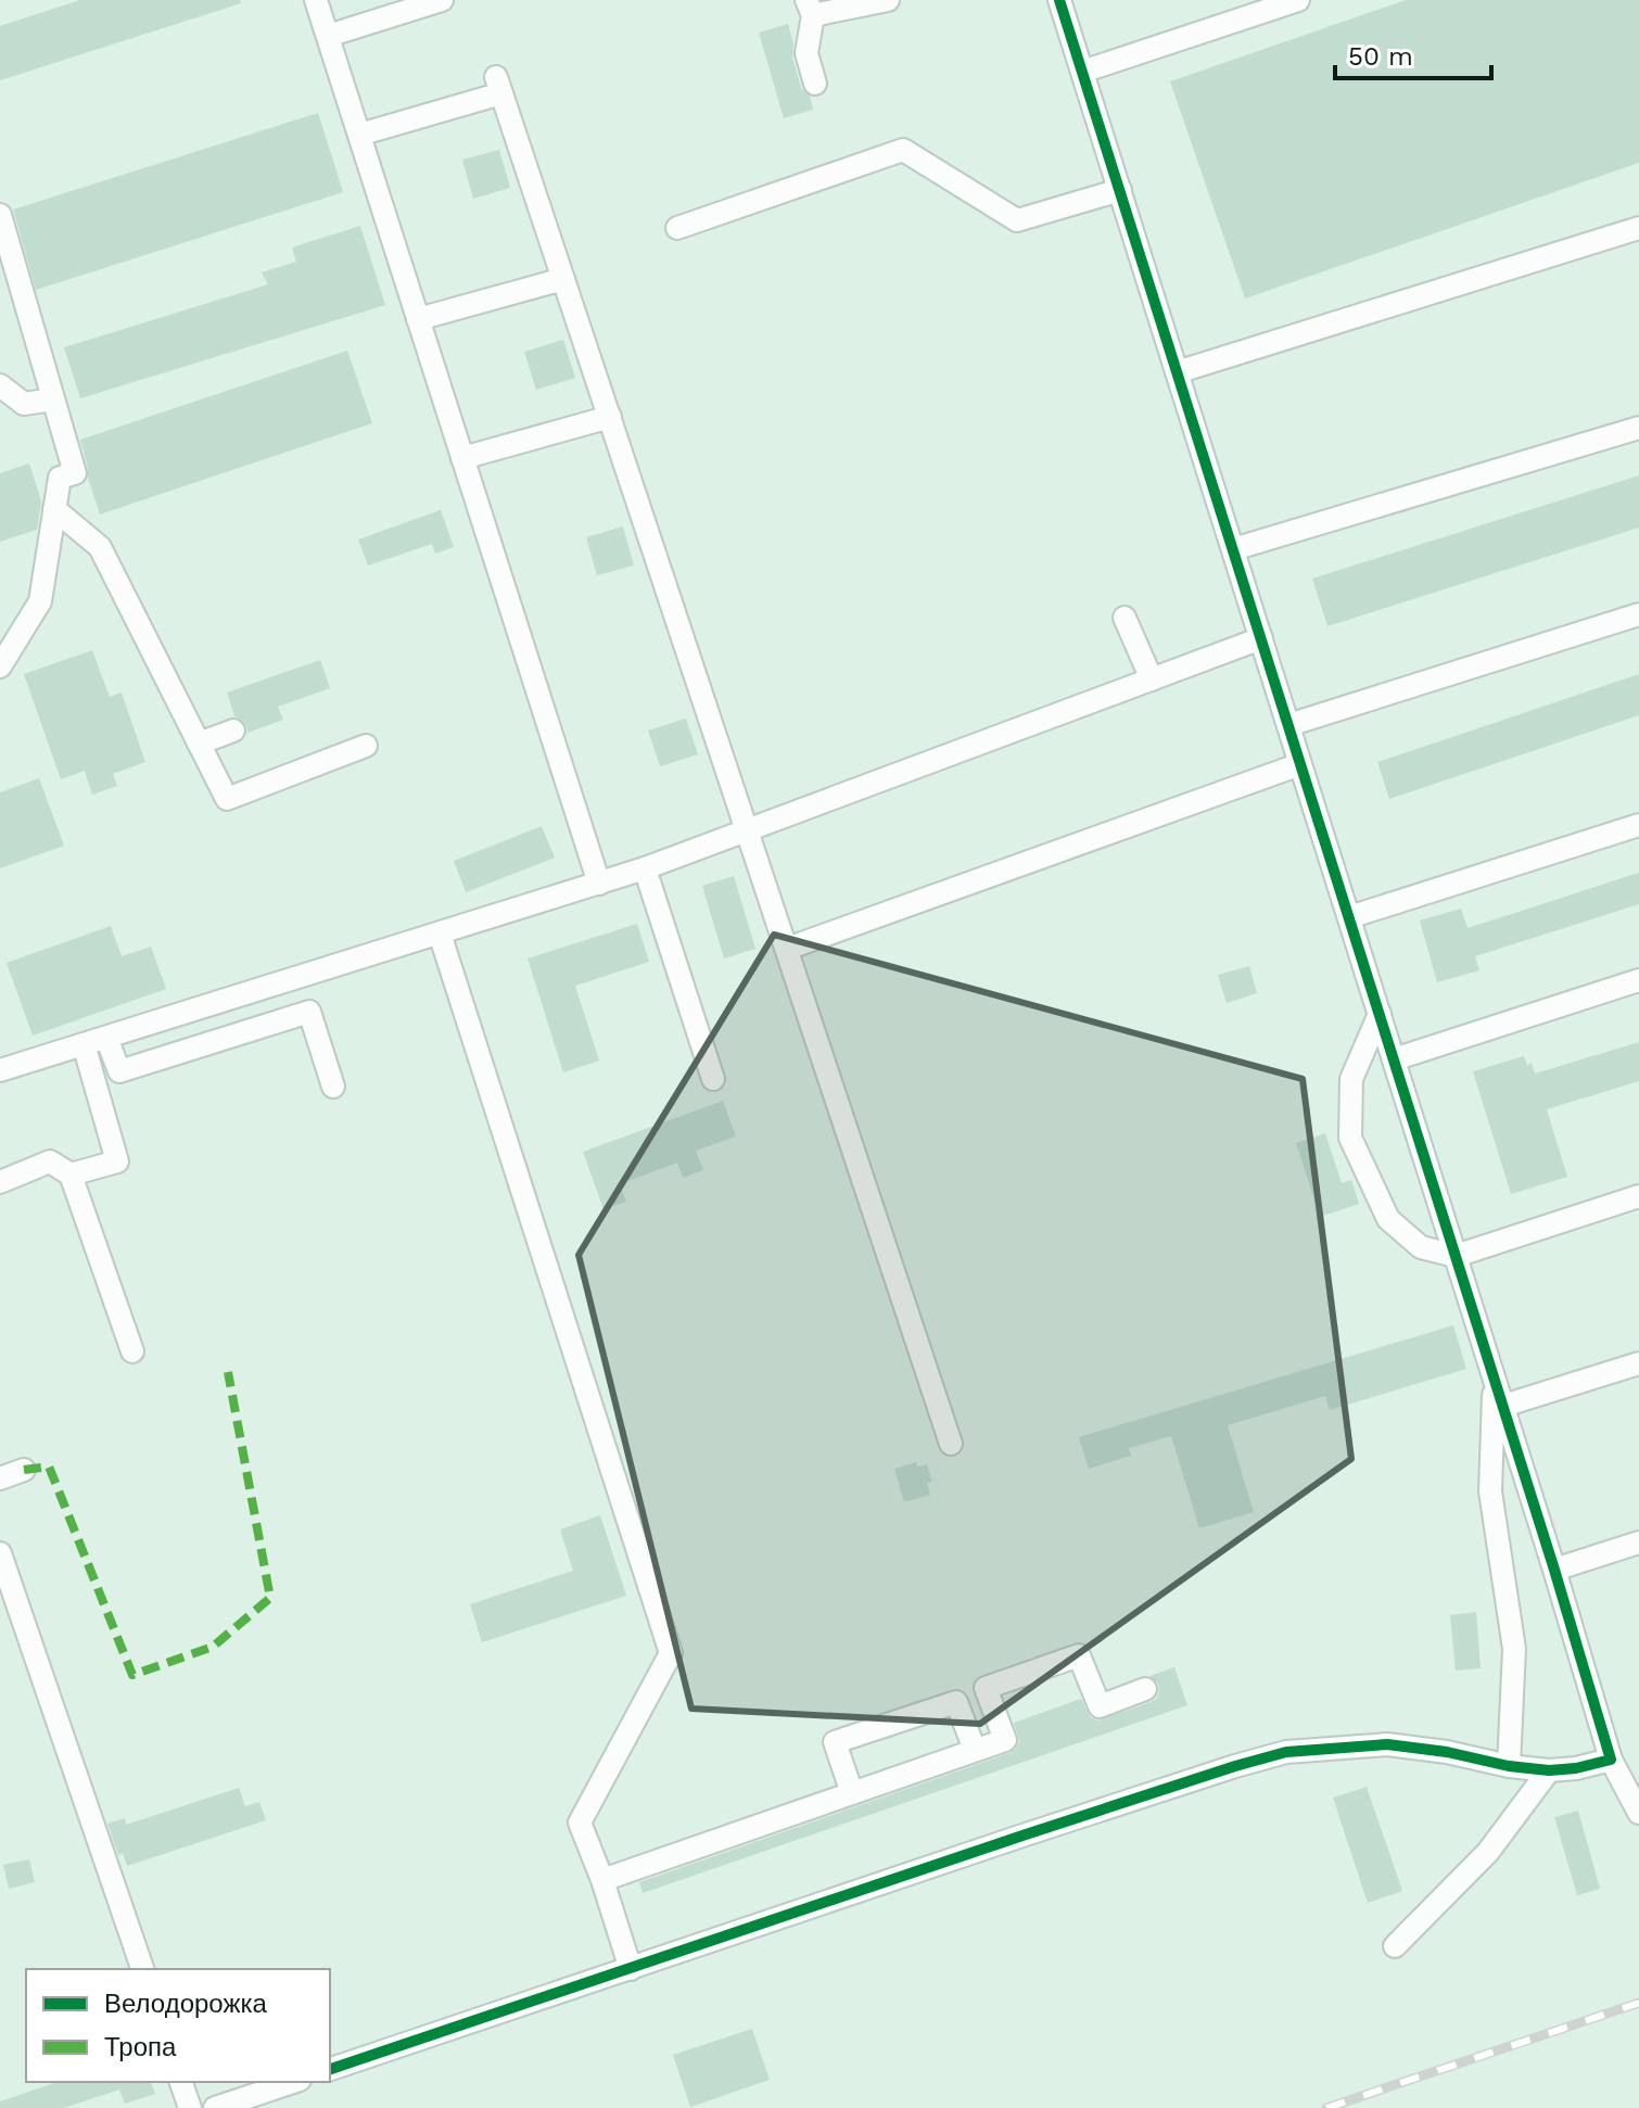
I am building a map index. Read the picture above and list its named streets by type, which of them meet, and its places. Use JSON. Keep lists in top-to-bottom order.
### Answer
{
  "legend": ["Велодорожка", "Тропа"],
  "scale_bar": "50 m"
}
